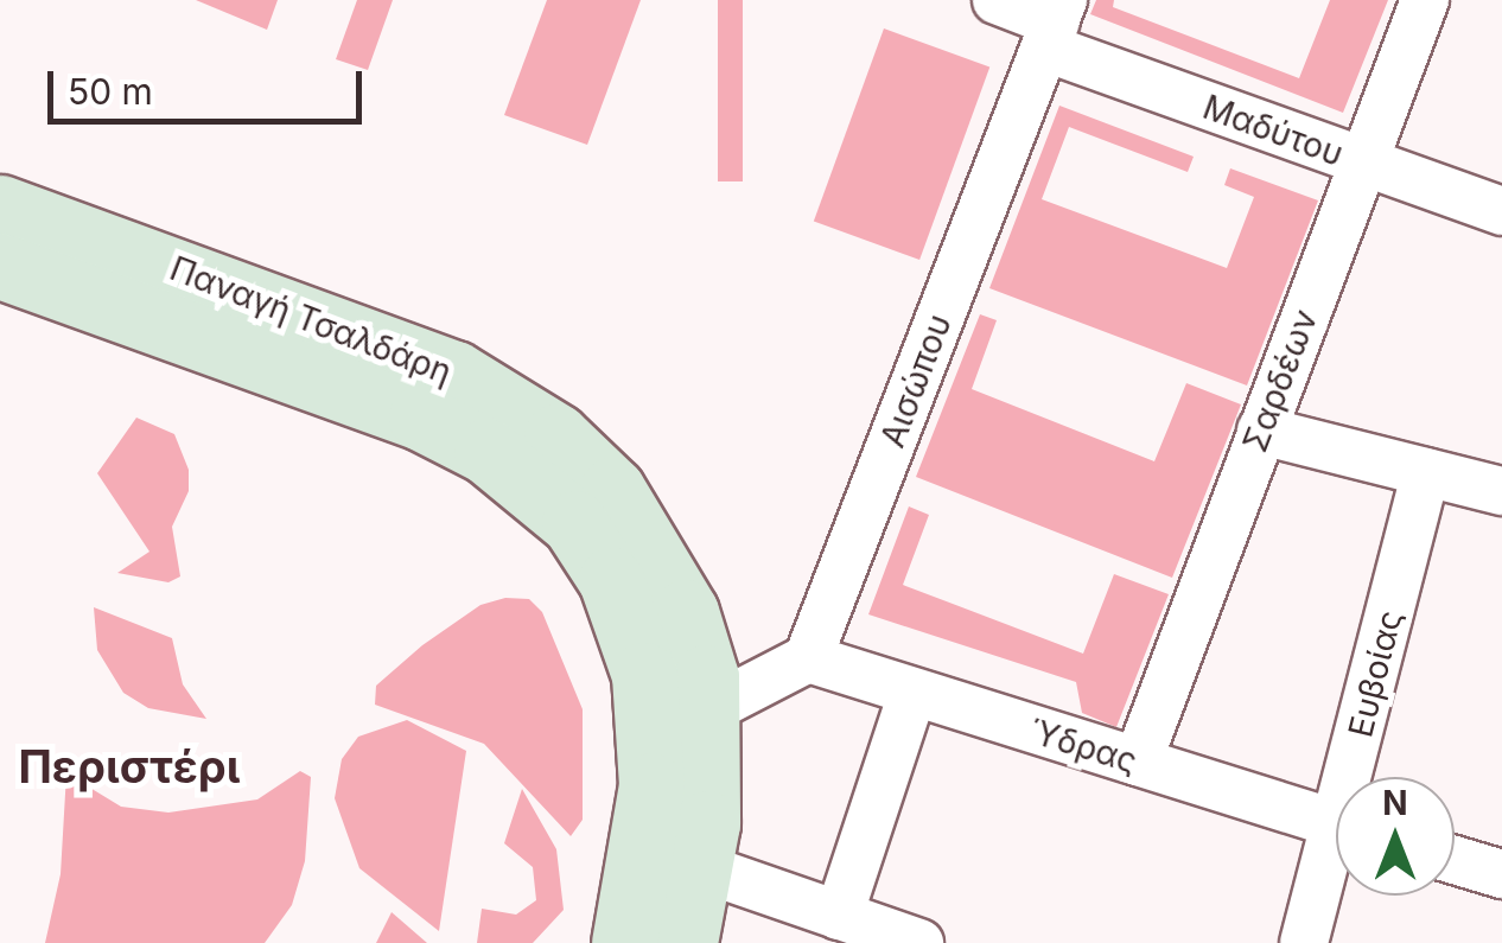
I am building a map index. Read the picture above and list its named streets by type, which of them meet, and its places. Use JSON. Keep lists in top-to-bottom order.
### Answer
{
  "streets": {
    "main road": ["Παναγή Τσαλδάρη"],
    "street": [
      "Μαδύτου",
      "Αισώπου",
      "Σαρδέων",
      "Ευβοίας",
      "Ύδρας"
    ]
  },
  "crossings": [
    ["Μαδύτου", "Αισώπου"],
    ["Μαδύτου", "Σαρδέων"],
    ["Αισώπου", "Ύδρας"],
    ["Σαρδέων", "Ύδρας"]
  ],
  "districts": ["Περιστέρι"],
  "scale_bar": "50 m",
  "north": "top"
}
